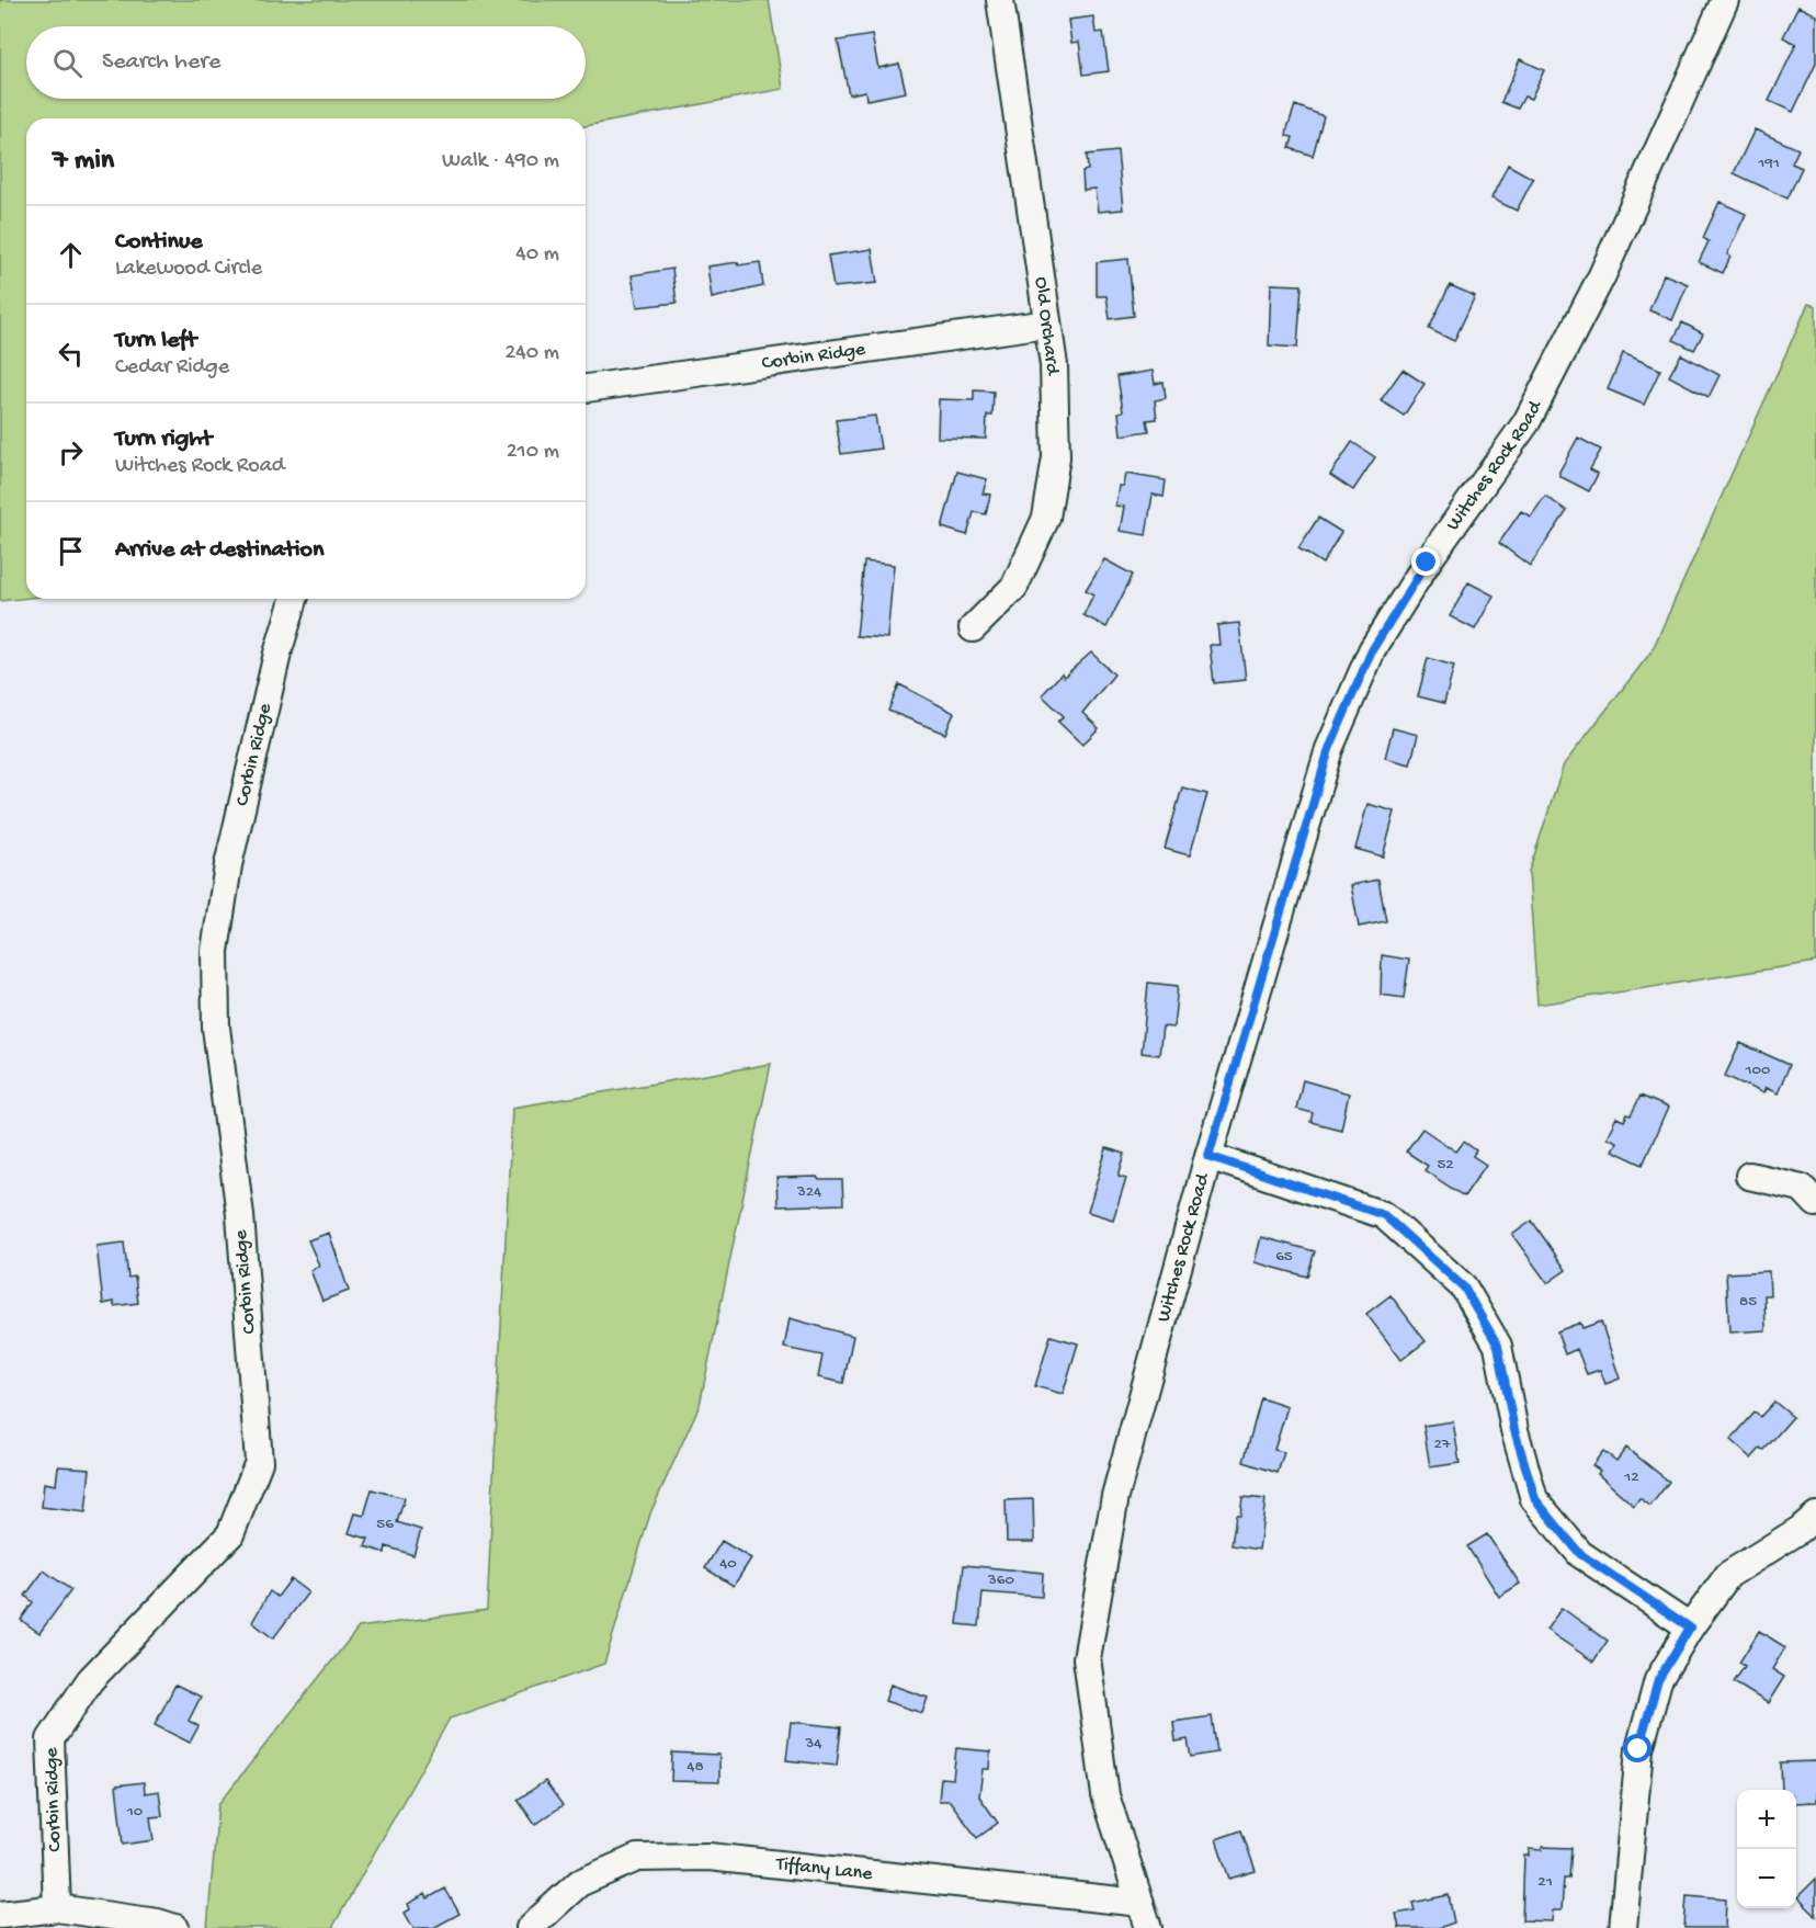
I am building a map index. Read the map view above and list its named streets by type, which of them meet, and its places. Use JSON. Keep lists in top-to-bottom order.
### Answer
{
  "streets": {
    "street": [
      "Old Orchard",
      "Corbin Ridge",
      "Witches Rock Road",
      "Tiffany Lane"
    ]
  },
  "crossings": [
    ["Old Orchard", "Corbin Ridge"],
    ["Witches Rock Road", "Tiffany Lane"]
  ],
  "house_numbers": [
    "191",
    "100",
    "52",
    "324",
    "65",
    "85",
    "27",
    "12",
    "56",
    "40",
    "360",
    "34",
    "48",
    "10",
    "21"
  ],
  "page": {
    "search": "Search here",
    "heading": ["7 min", "Walk · 490 m"],
    "list": [
      ["Continue", "Lakewood Circle", "40 m"],
      ["Turn left", "Cedar Ridge", "240 m"],
      ["Turn right", "Witches Rock Road", "210 m"],
      "Arrive at destination"
    ],
    "map_buttons": ["+", "−"]
  }
}
